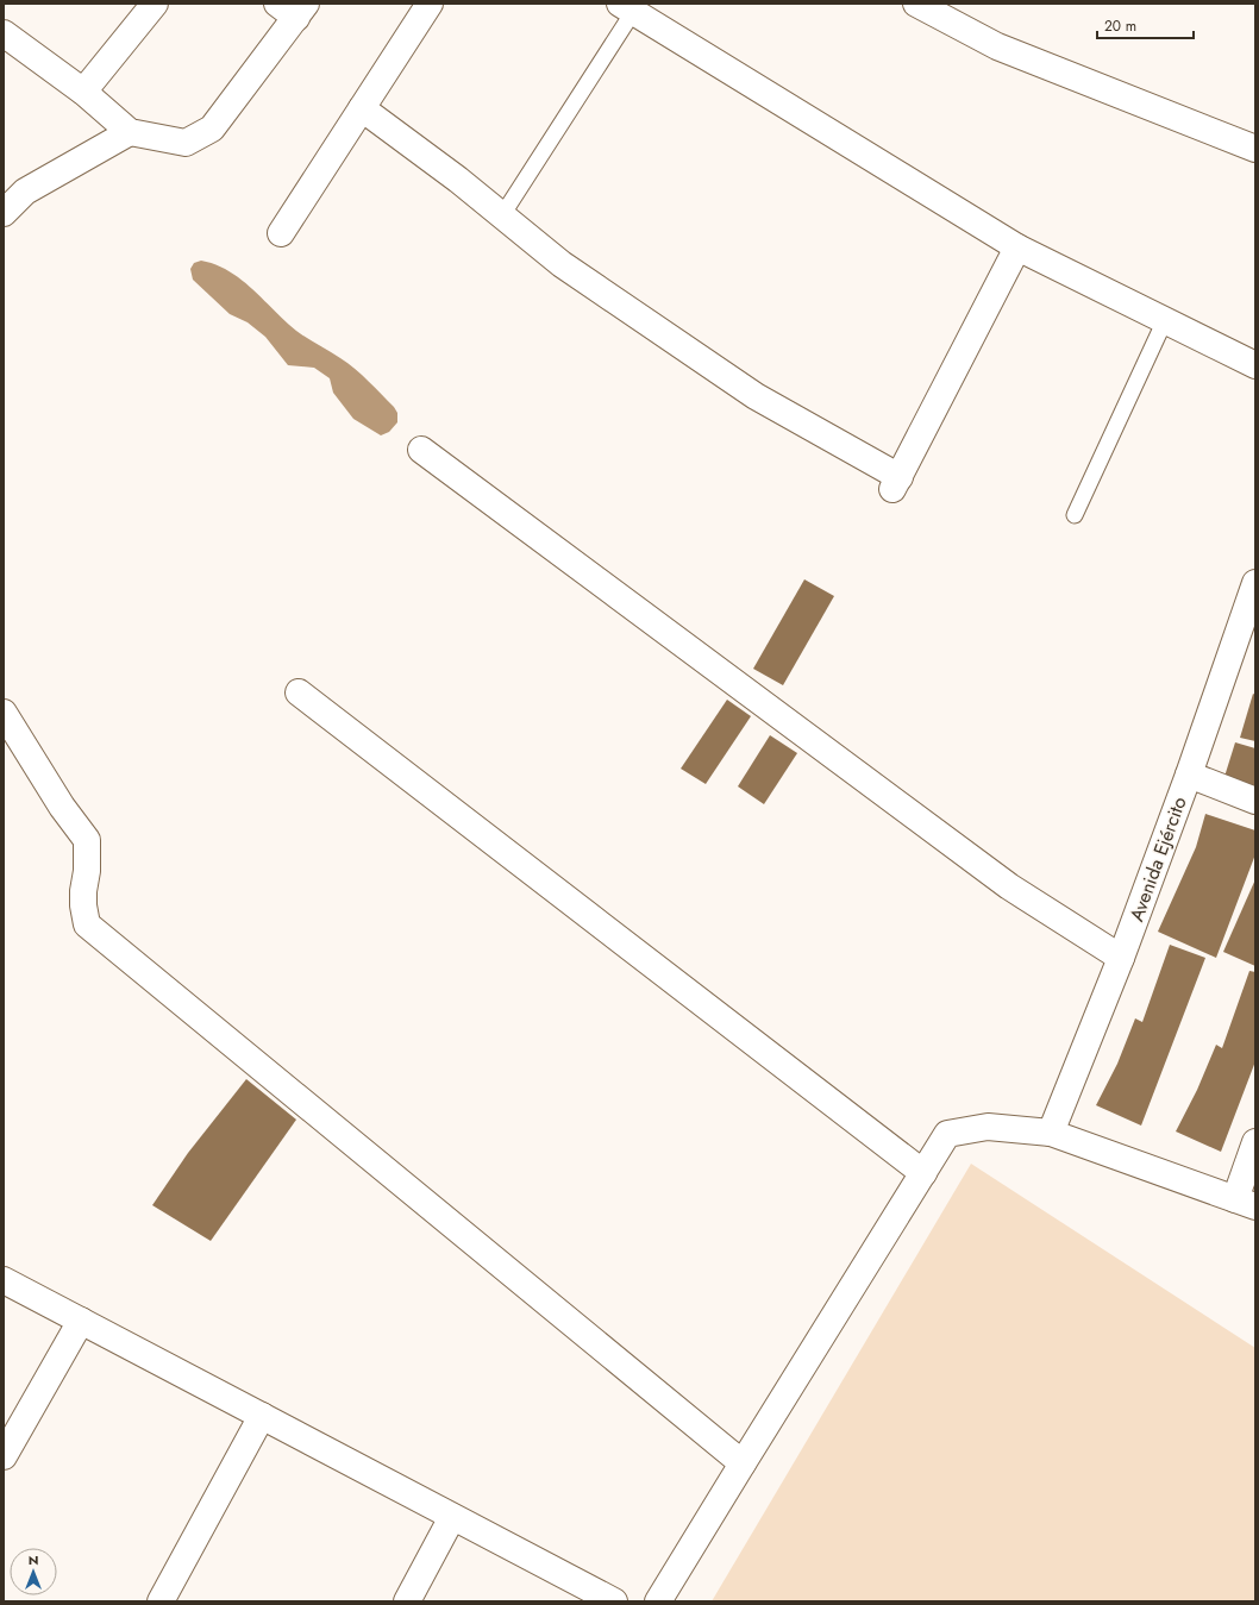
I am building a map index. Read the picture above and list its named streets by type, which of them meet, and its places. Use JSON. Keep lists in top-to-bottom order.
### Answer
{
  "streets": {
    "street": ["Avenida Ejército"]
  },
  "scale_bar": "20 m",
  "north": "top"
}
